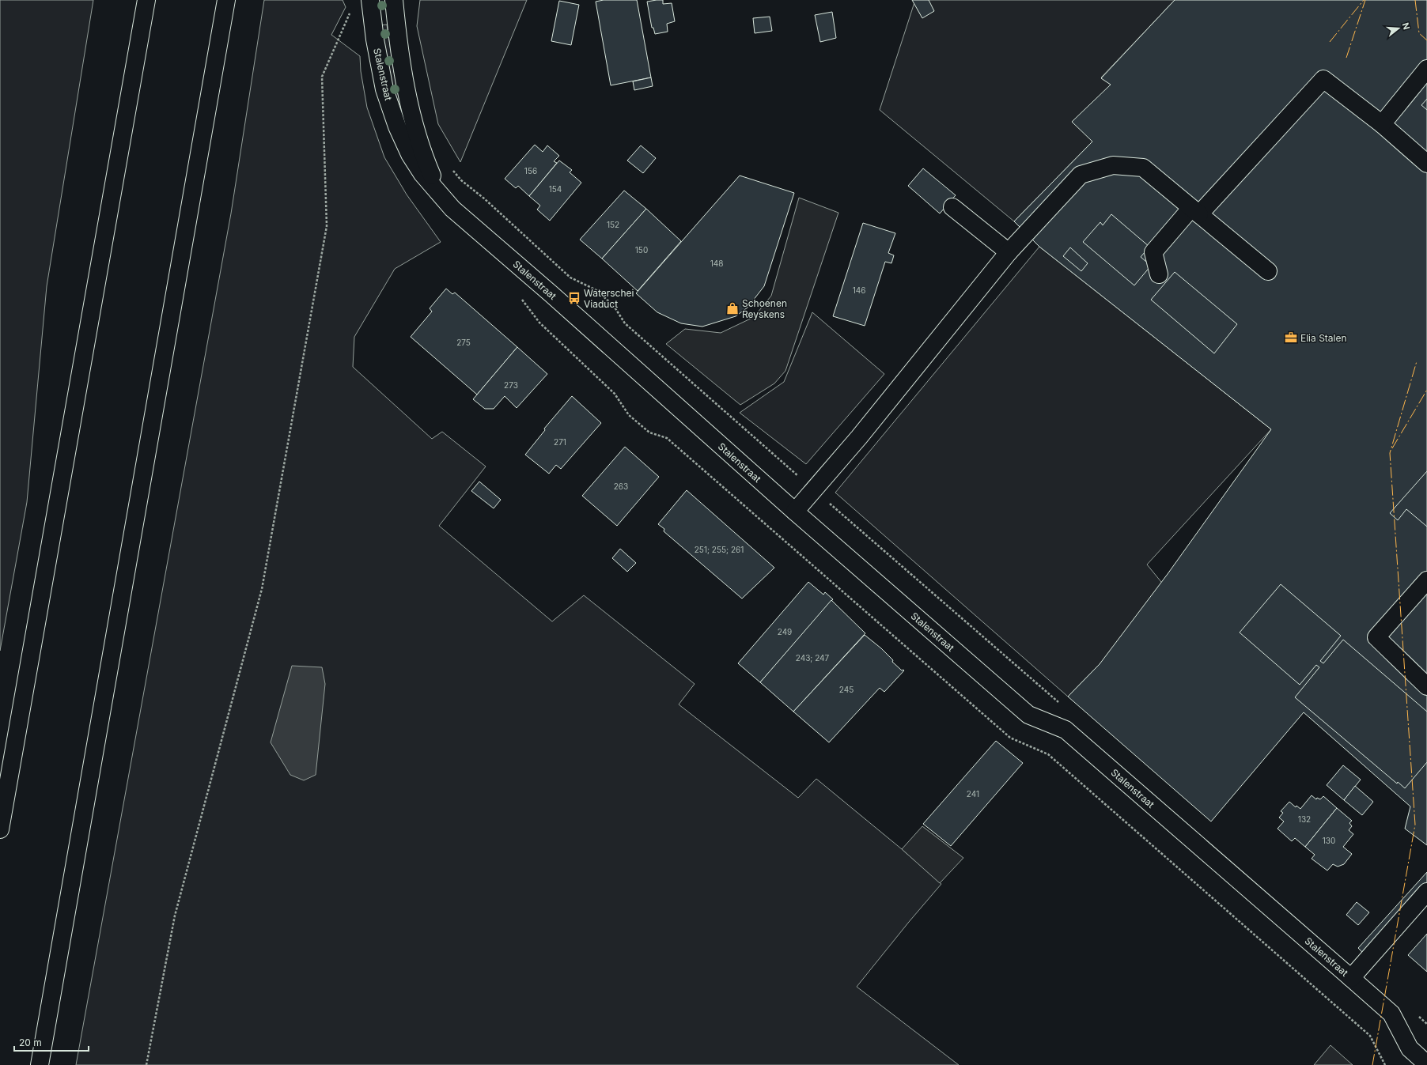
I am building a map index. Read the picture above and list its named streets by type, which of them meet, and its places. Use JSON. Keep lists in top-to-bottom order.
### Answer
{
  "streets": {
    "main road": ["Stalenstraat"]
  },
  "places": {
    "bus stop": ["Waterschei Viaduct"],
    "shop": ["Schoenen Reyskens"],
    "office": ["Elia Stalen"]
  },
  "house_numbers": [
    "156",
    "154",
    "152",
    "150",
    "148",
    "146",
    "275",
    "273",
    "271",
    "263",
    "251; 255; 261",
    "249",
    "243; 247",
    "245",
    "241",
    "132",
    "130"
  ],
  "scale_bar": "20 m",
  "north": "right"
}
